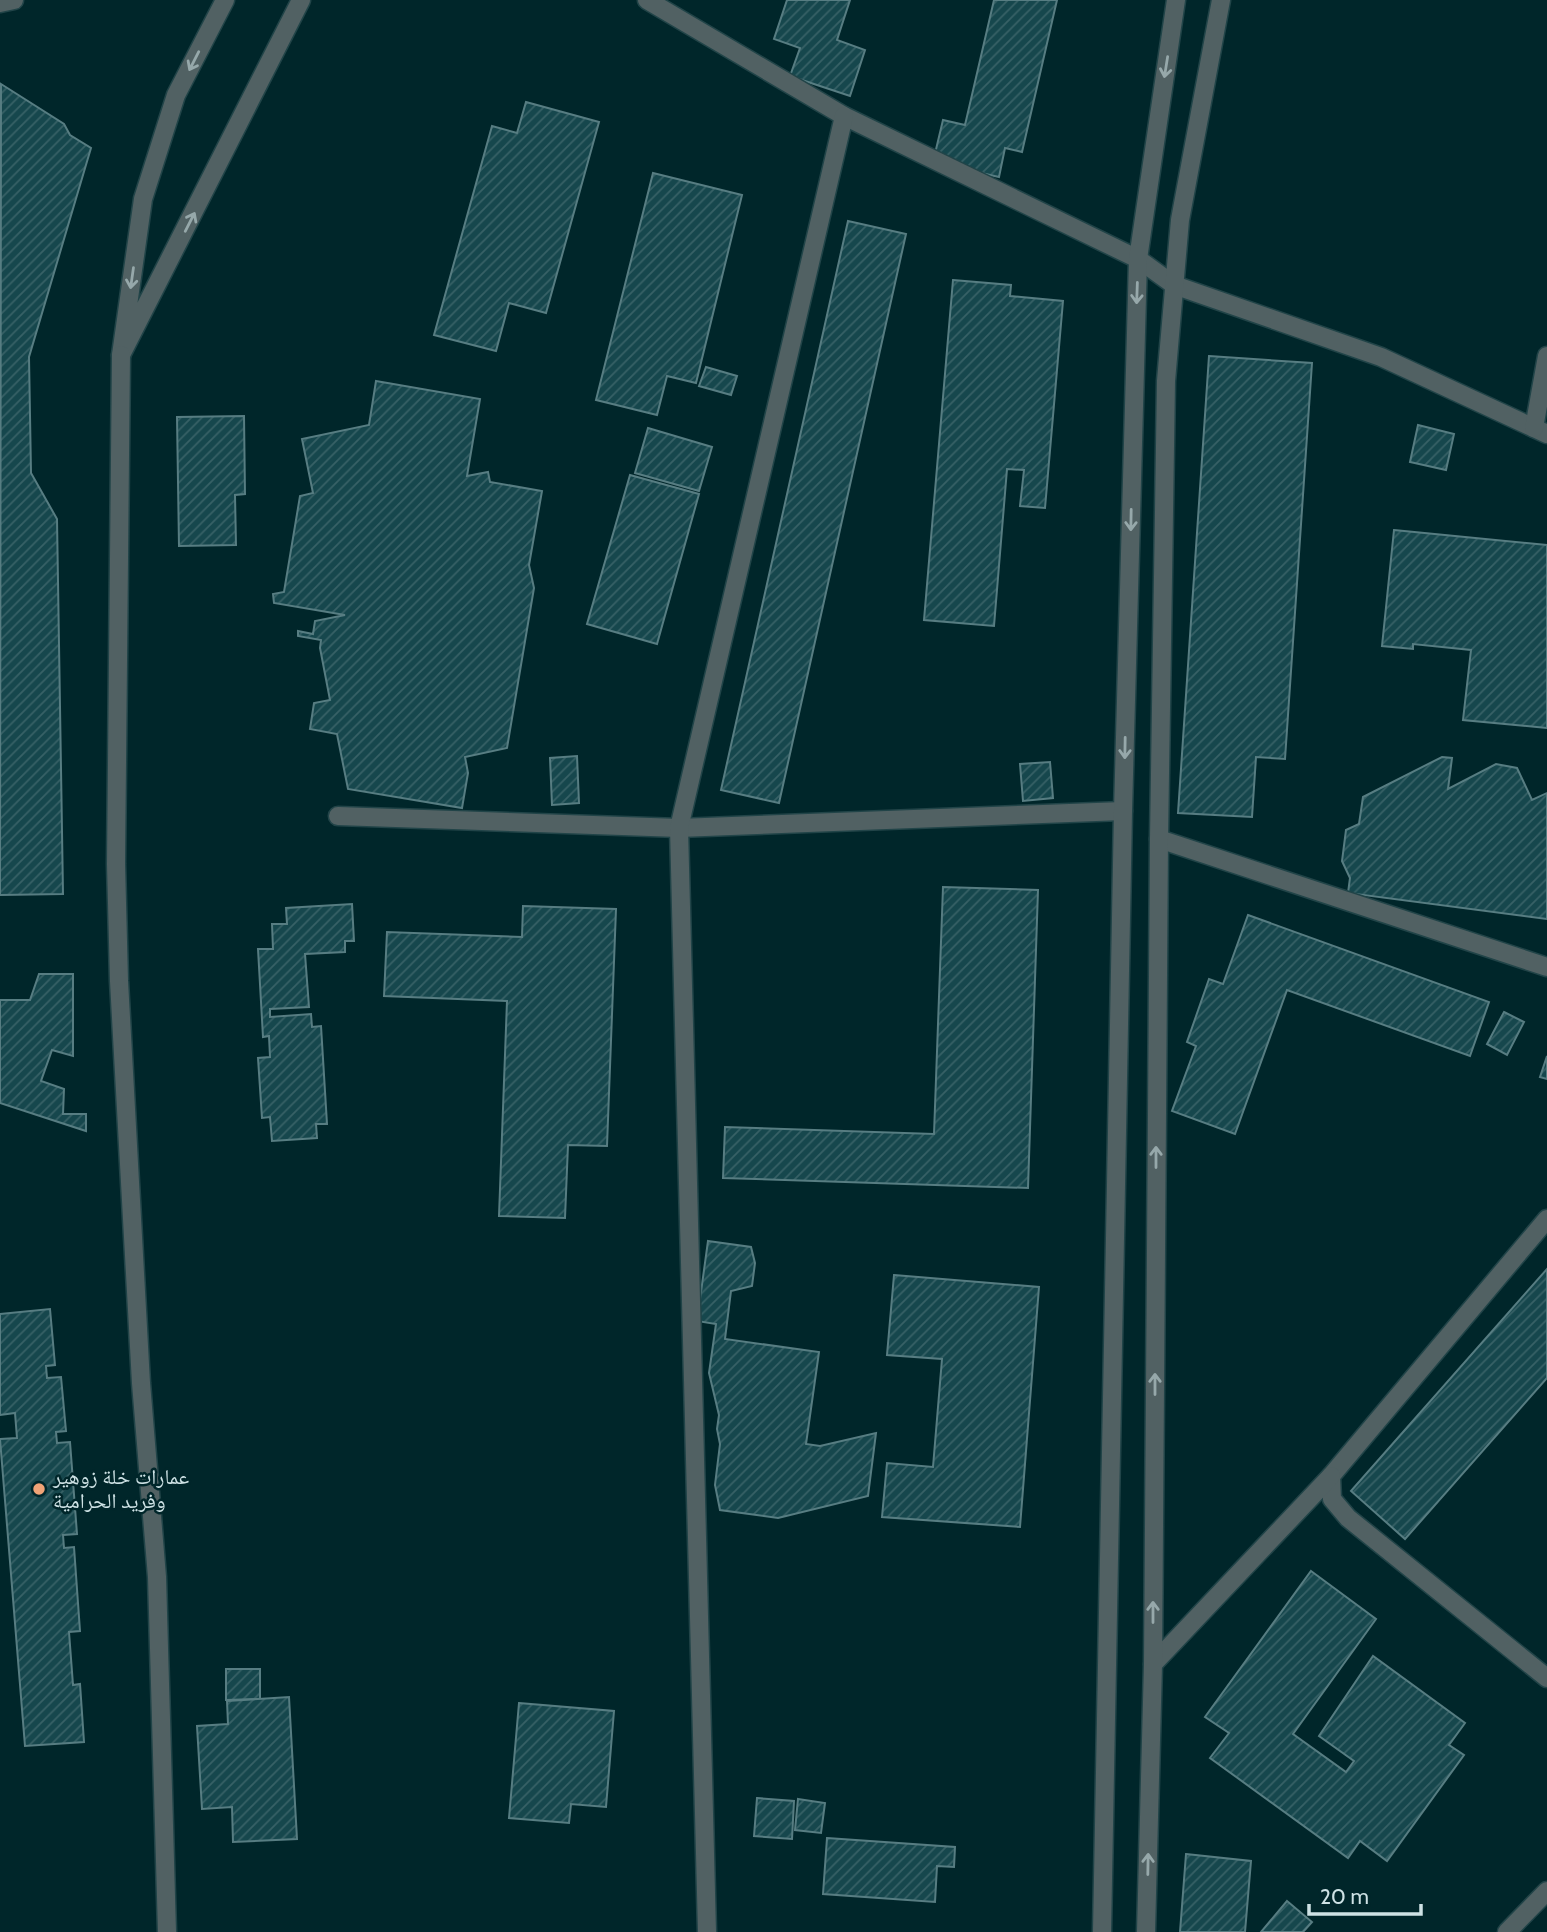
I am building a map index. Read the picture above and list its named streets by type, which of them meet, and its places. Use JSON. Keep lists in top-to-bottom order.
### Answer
{
  "places": ["عمارات خلة زوهير وفريد الحرامية"],
  "scale_bar": "20 m"
}
